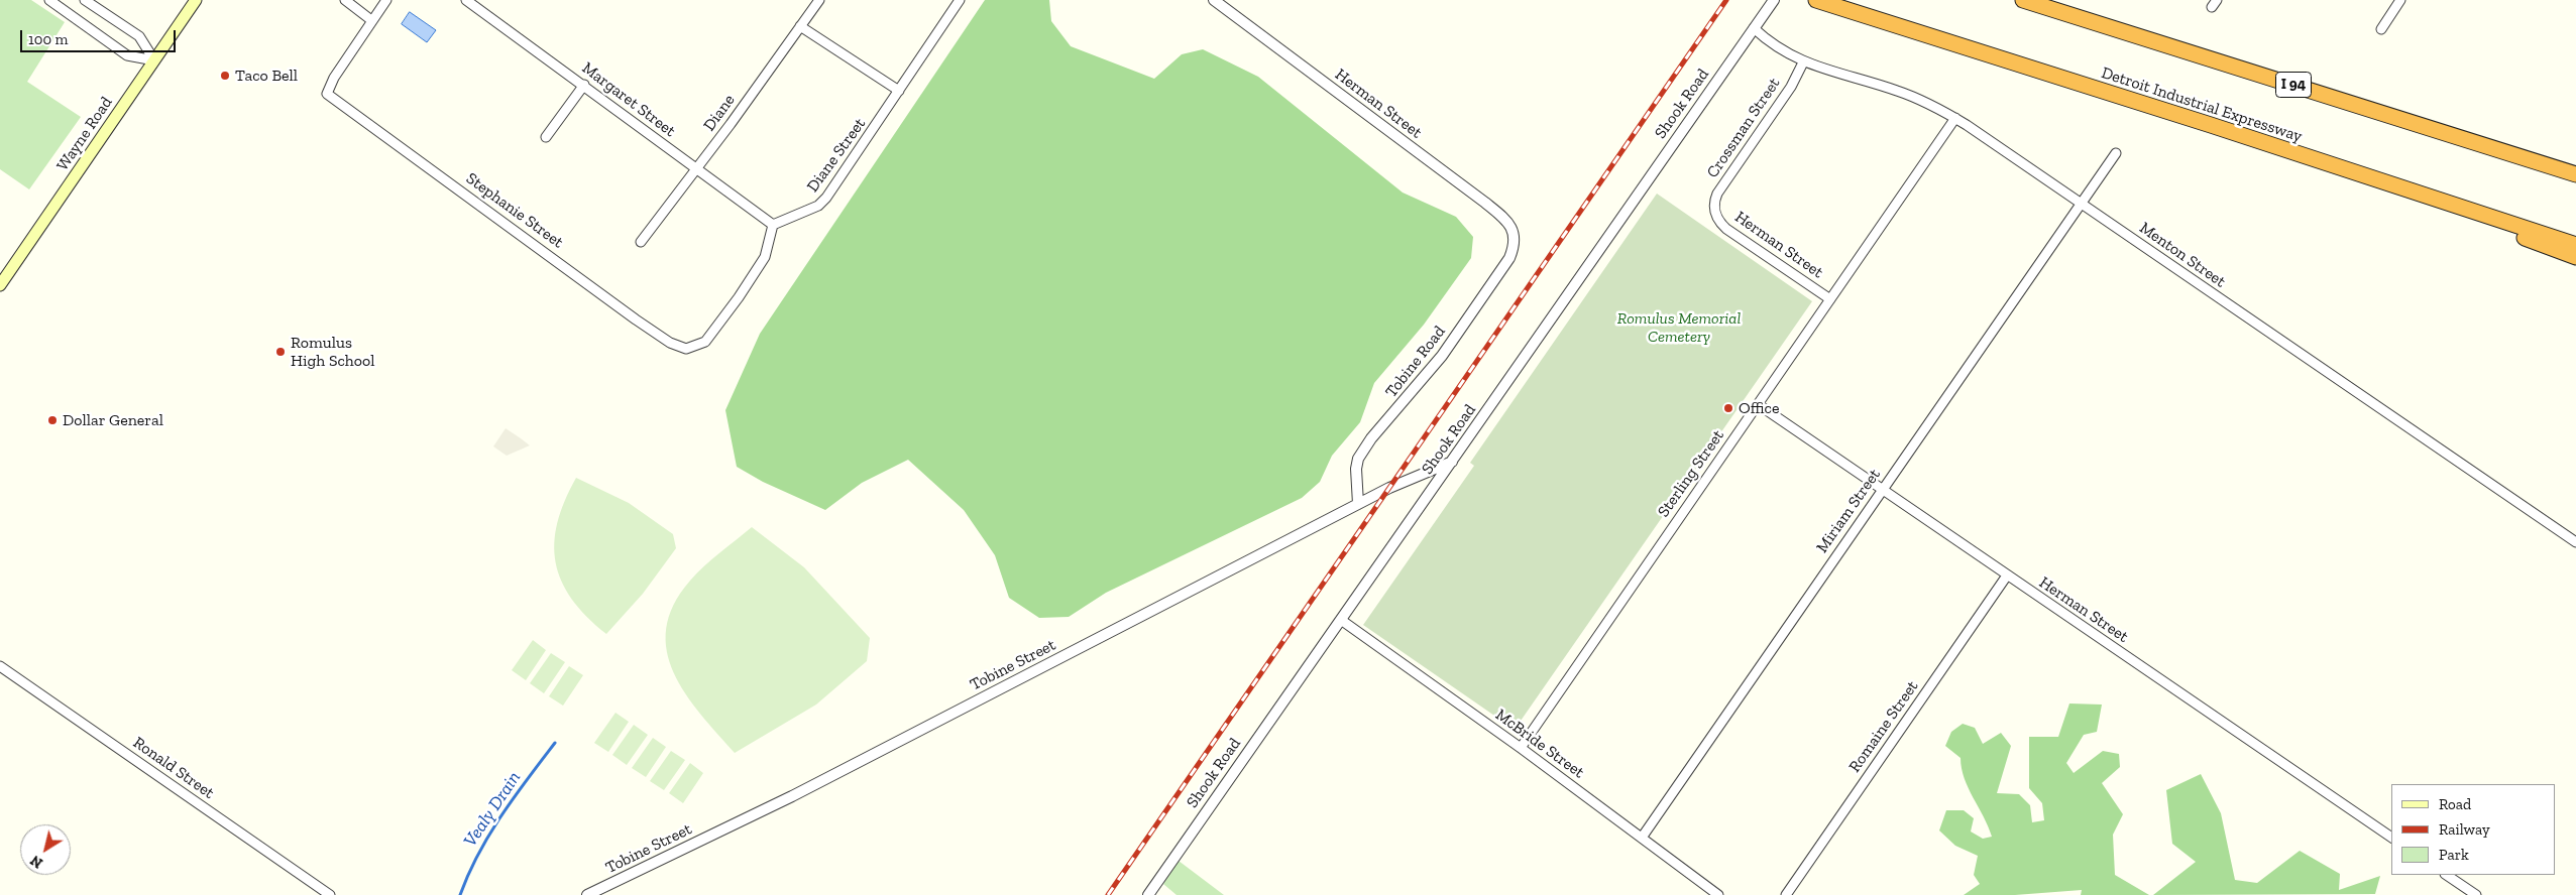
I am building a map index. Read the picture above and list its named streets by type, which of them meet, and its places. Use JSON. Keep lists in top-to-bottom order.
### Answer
{
  "streets": {
    "highway": ["I 94", "Detroit Industrial Expressway"],
    "main road": ["Wayne Road"],
    "street": [
      "Margaret Street",
      "Herman Street",
      "Shook Road",
      "Diane",
      "Crossman Street",
      "Diane Street",
      "Stephanie Street",
      "Menton Street",
      "Tobine Road",
      "Sterling Street",
      "Miriam Street",
      "Tobine Street",
      "Romaine Street",
      "McBride Street",
      "Ronald Street"
    ]
  },
  "crossings": [
    ["Margaret Street", "Diane"],
    ["Margaret Street", "Diane Street"],
    ["Margaret Street", "Stephanie Street"],
    ["Herman Street", "Crossman Street"],
    ["Herman Street", "Tobine Road"],
    ["Herman Street", "Sterling Street"],
    ["Herman Street", "Miriam Street"],
    ["Herman Street", "Romaine Street"],
    ["Shook Road", "Menton Street"],
    ["Shook Road", "Tobine Street"],
    ["Shook Road", "McBride Street"],
    ["Crossman Street", "Menton Street"],
    ["Diane Street", "Stephanie Street"],
    ["Menton Street", "Sterling Street"],
    ["Menton Street", "Miriam Street"],
    ["Tobine Road", "Tobine Street"],
    ["Sterling Street", "McBride Street"],
    ["Miriam Street", "McBride Street"]
  ],
  "water": ["Vealy Drain"],
  "parks": ["Romulus Memorial Cemetery"],
  "places": [
    "Taco Bell",
    "Romulus High School",
    "Office",
    "Dollar General"
  ],
  "legend": ["Road", "Railway", "Park"],
  "scale_bar": "100 m",
  "north": "bottom left"
}
